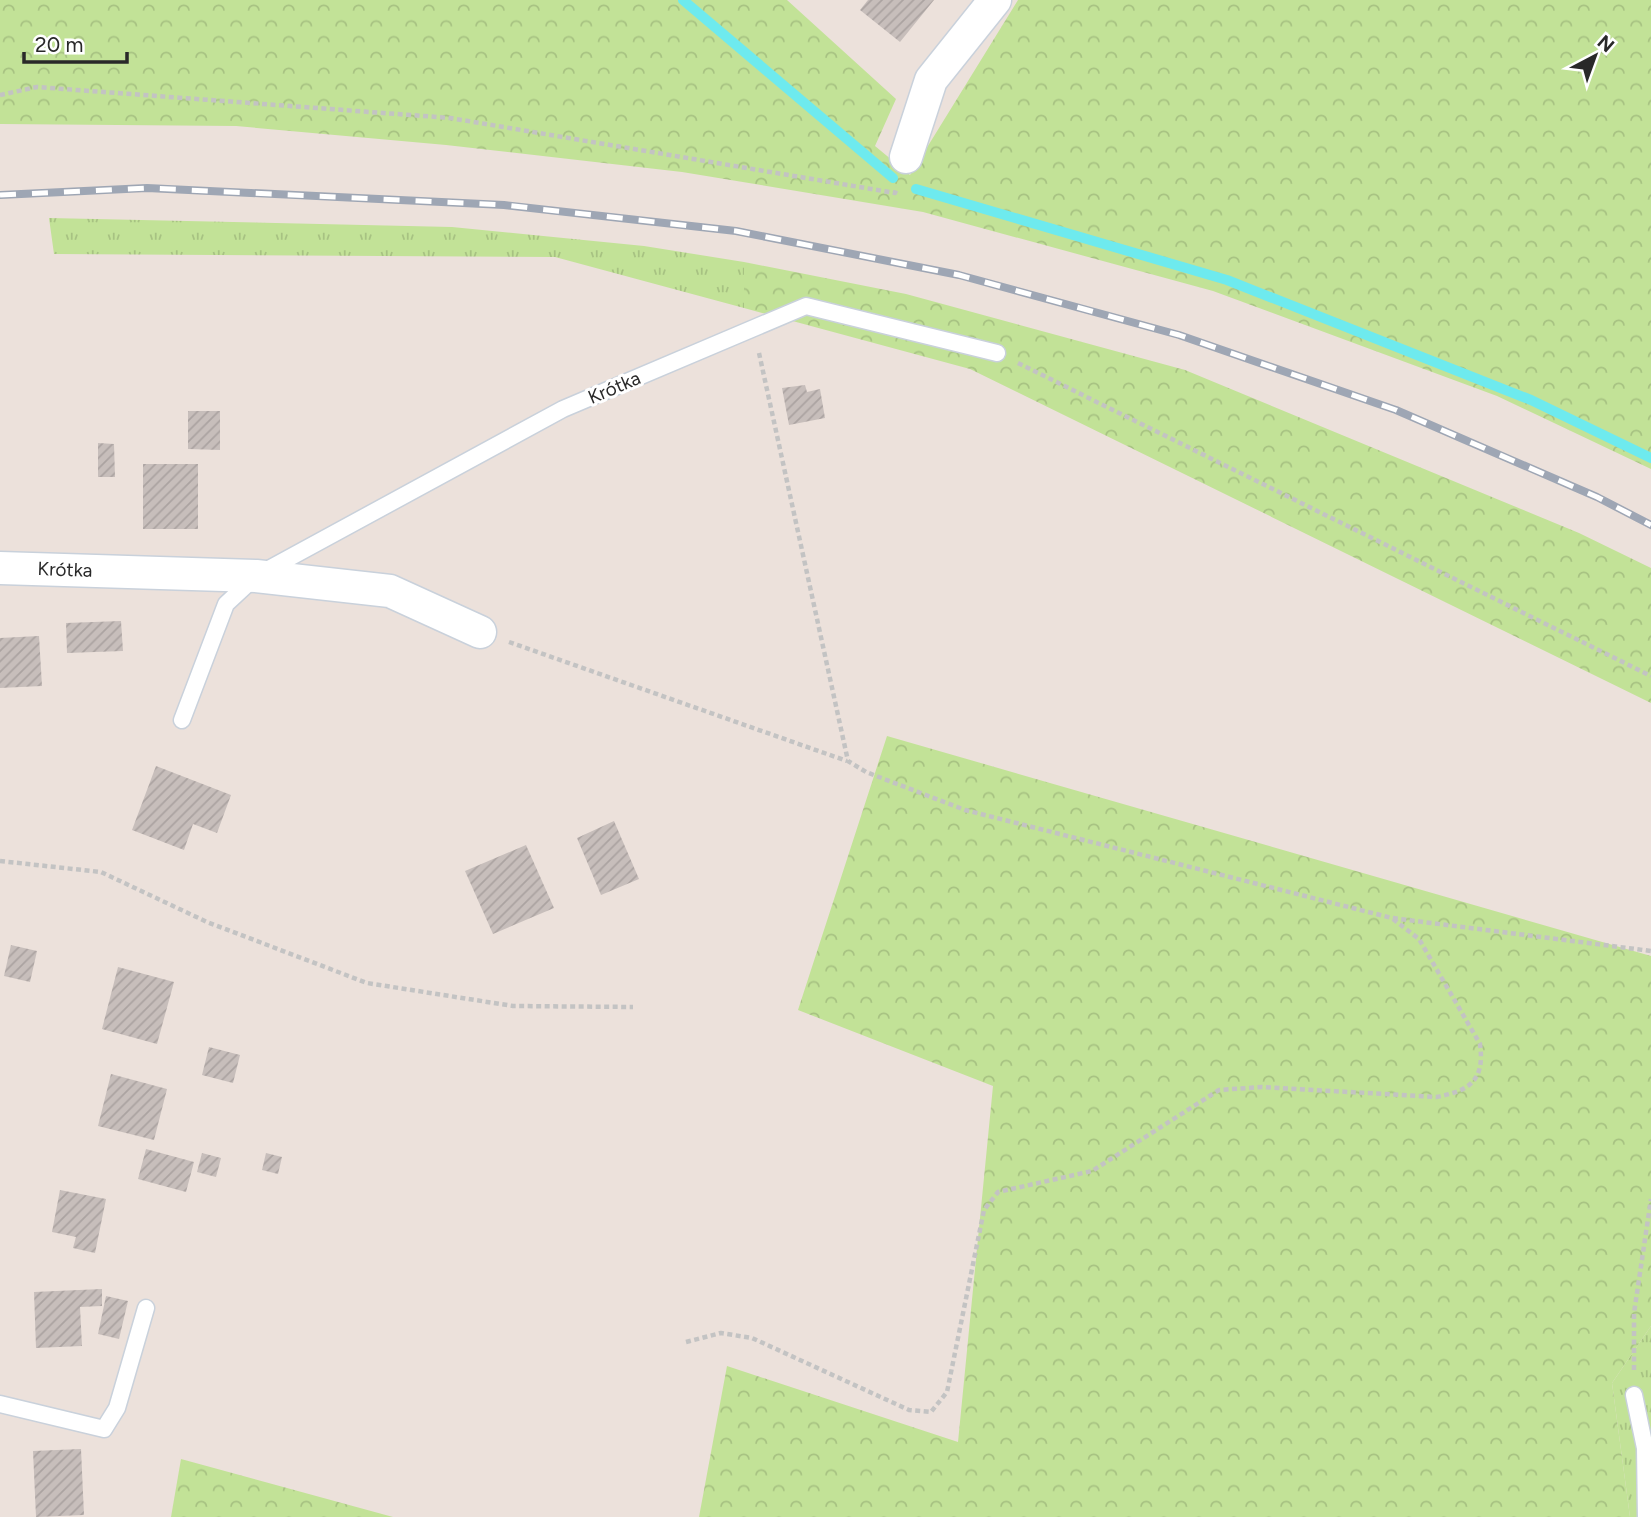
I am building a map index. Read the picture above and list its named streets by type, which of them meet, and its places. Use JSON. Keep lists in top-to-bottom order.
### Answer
{
  "streets": {
    "street": ["Krótka"]
  },
  "scale_bar": "20 m",
  "north": "top right"
}
